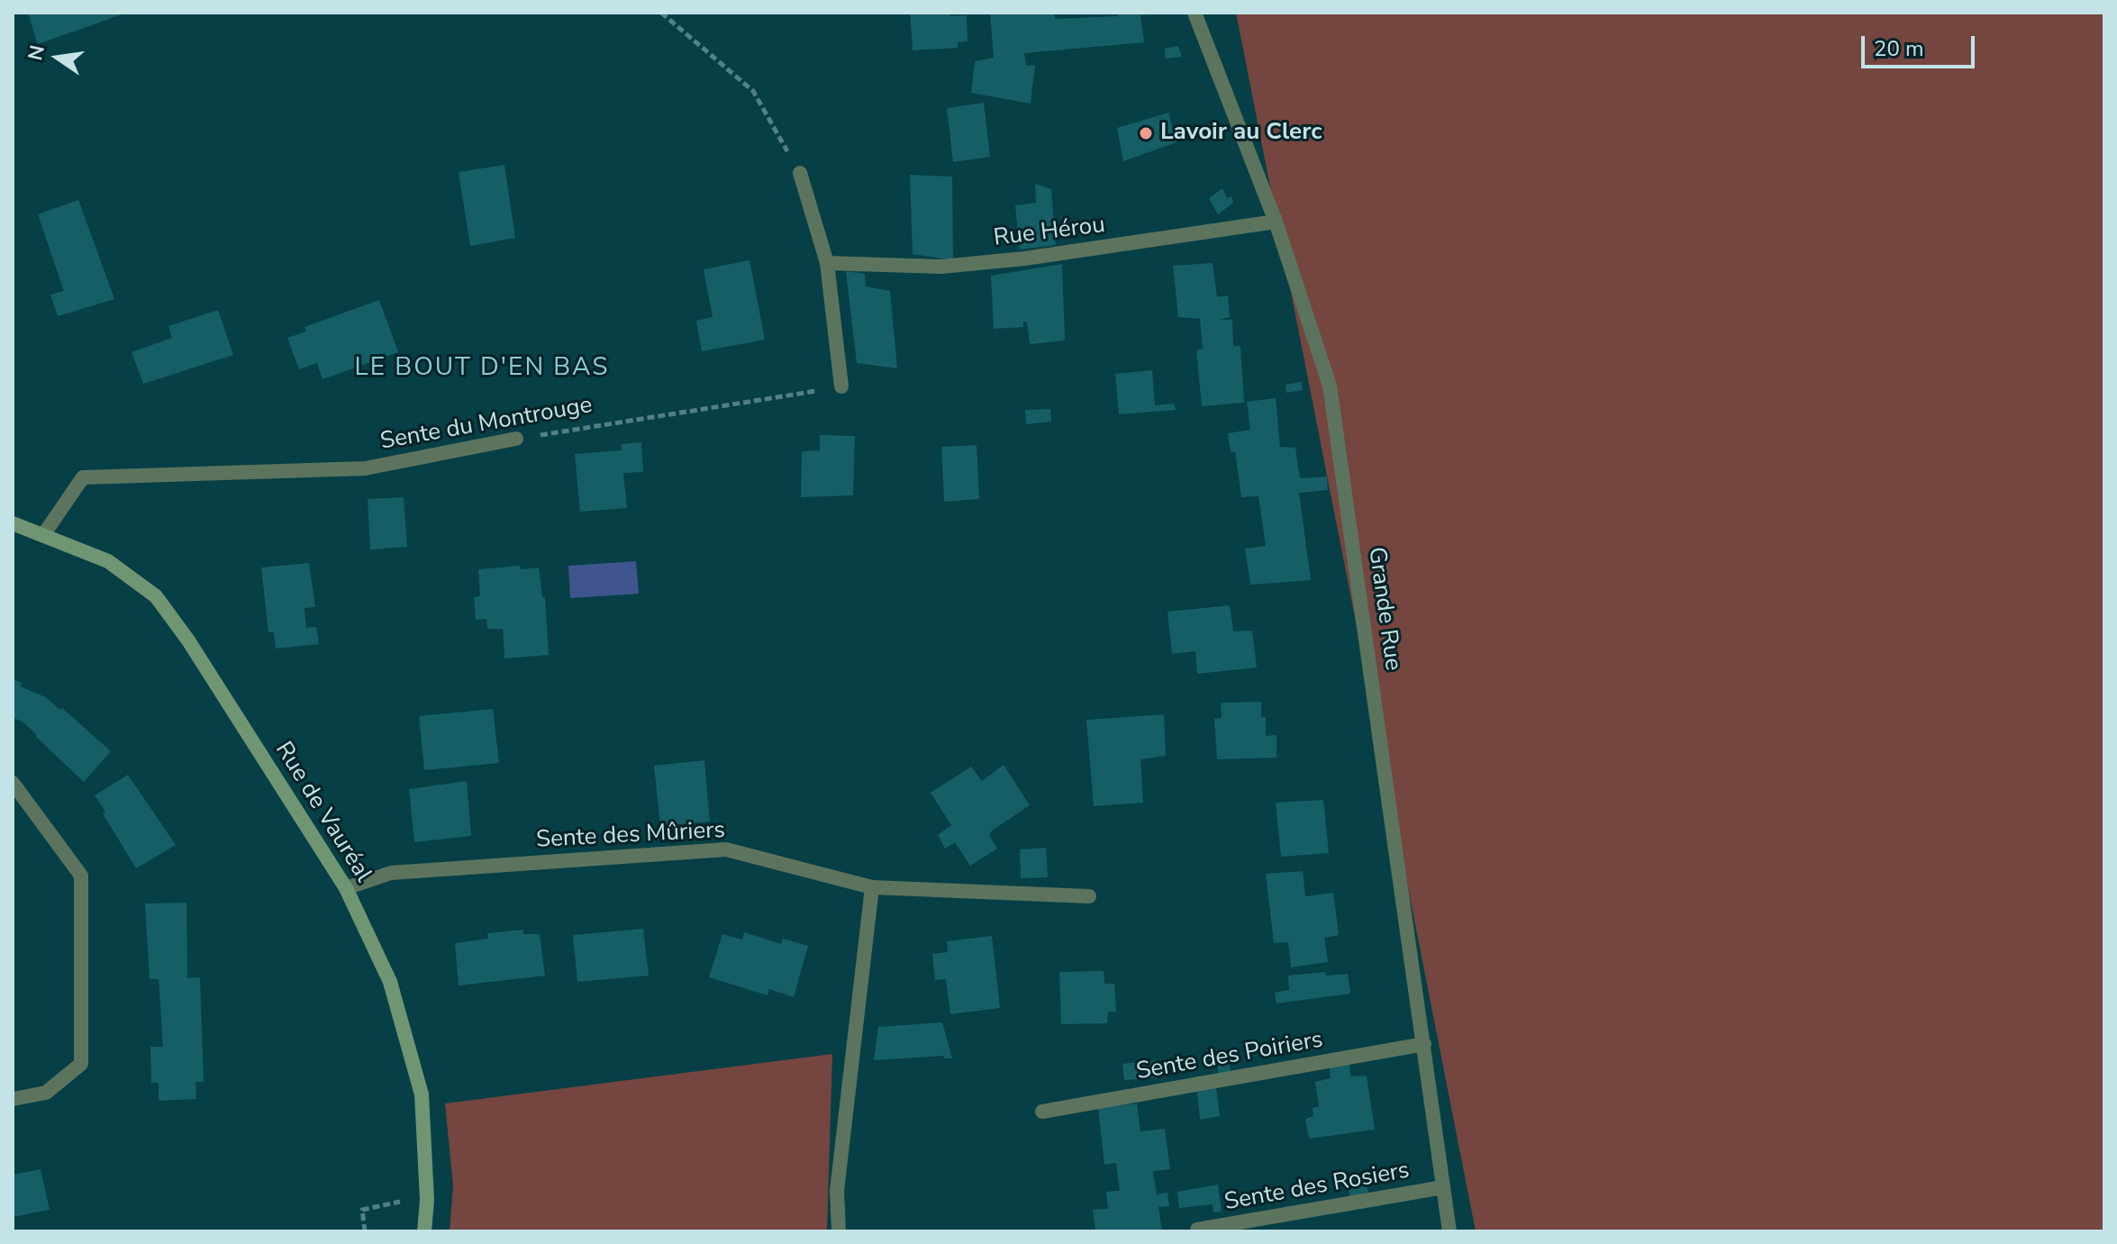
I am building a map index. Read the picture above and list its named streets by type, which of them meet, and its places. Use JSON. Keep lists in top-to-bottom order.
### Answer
{
  "streets": {
    "main road": ["Rue de Vauréal"],
    "street": [
      "Rue Hérou",
      "Sente du Montrouge",
      "Grande Rue",
      "Sente des Mûriers",
      "Sente des Poiriers",
      "Sente des Rosiers"
    ]
  },
  "crossings": [
    ["Rue Hérou", "Grande Rue"],
    ["Sente du Montrouge", "Rue de Vauréal"],
    ["Grande Rue", "Sente des Poiriers"],
    ["Grande Rue", "Sente des Rosiers"],
    ["Rue de Vauréal", "Sente des Mûriers"]
  ],
  "districts": ["LE BOUT D'EN BAS"],
  "places": ["Lavoir au Clerc"],
  "scale_bar": "20 m",
  "north": "left"
}
